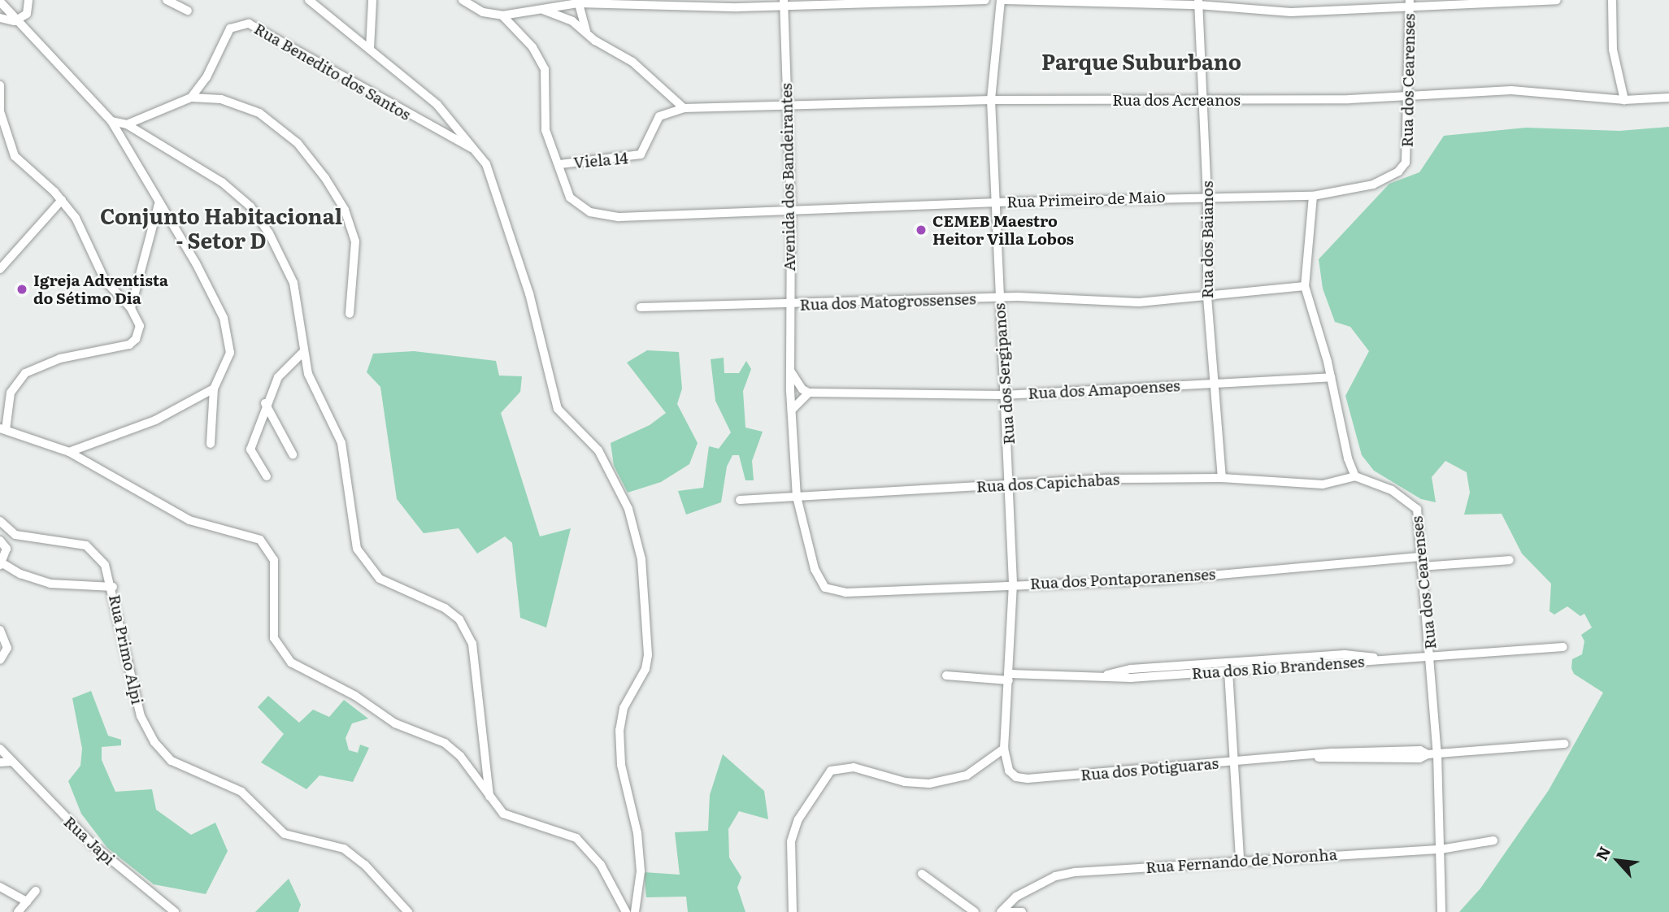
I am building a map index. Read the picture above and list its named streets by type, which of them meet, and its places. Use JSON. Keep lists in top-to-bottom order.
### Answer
{
  "streets": {
    "street": [
      "Rua Benedito dos Santos",
      "Rua dos Cearenses",
      "Rua dos Acreanos",
      "Viela 14",
      "Avenida dos Bandeirantes",
      "Rua Primeiro de Maio",
      "Rua dos Baianos",
      "Rua dos Matogrossenses",
      "Rua dos Sergipanos",
      "Rua dos Amapoenses",
      "Rua dos Capichabas",
      "Rua dos Pontaporanenses",
      "Rua Primo Alpi",
      "Rua dos Rio Brandenses",
      "Rua dos Potiguaras",
      "Rua Japi",
      "Rua Fernando de Noronha"
    ]
  },
  "crossings": [
    ["Rua dos Cearenses", "Rua dos Acreanos"],
    ["Rua dos Cearenses", "Rua Primeiro de Maio"],
    ["Rua dos Cearenses", "Rua dos Capichabas"],
    ["Rua dos Cearenses", "Rua dos Pontaporanenses"],
    ["Rua dos Cearenses", "Rua dos Potiguaras"],
    ["Rua dos Cearenses", "Rua Fernando de Noronha"],
    ["Rua dos Acreanos", "Viela 14"],
    ["Rua dos Acreanos", "Avenida dos Bandeirantes"],
    ["Rua dos Acreanos", "Rua dos Baianos"],
    ["Rua dos Acreanos", "Rua dos Sergipanos"],
    ["Viela 14", "Rua Primeiro de Maio"],
    ["Avenida dos Bandeirantes", "Rua Primeiro de Maio"],
    ["Avenida dos Bandeirantes", "Rua dos Matogrossenses"],
    ["Avenida dos Bandeirantes", "Rua dos Capichabas"],
    ["Avenida dos Bandeirantes", "Rua dos Pontaporanenses"],
    ["Rua Primeiro de Maio", "Rua dos Baianos"],
    ["Rua Primeiro de Maio", "Rua dos Sergipanos"],
    ["Rua dos Baianos", "Rua dos Matogrossenses"],
    ["Rua dos Baianos", "Rua dos Amapoenses"],
    ["Rua dos Baianos", "Rua dos Capichabas"],
    ["Rua dos Matogrossenses", "Rua dos Sergipanos"],
    ["Rua dos Sergipanos", "Rua dos Amapoenses"],
    ["Rua dos Sergipanos", "Rua dos Capichabas"],
    ["Rua dos Sergipanos", "Rua dos Pontaporanenses"],
    ["Rua dos Sergipanos", "Rua dos Potiguaras"]
  ],
  "districts": ["Parque Suburbano", "Conjunto Habitacional - Setor D"],
  "places": ["CEMEB Maestro Heitor Villa Lobos", "Igreja Adventista do Sétimo Dia"],
  "north": "top left"
}
